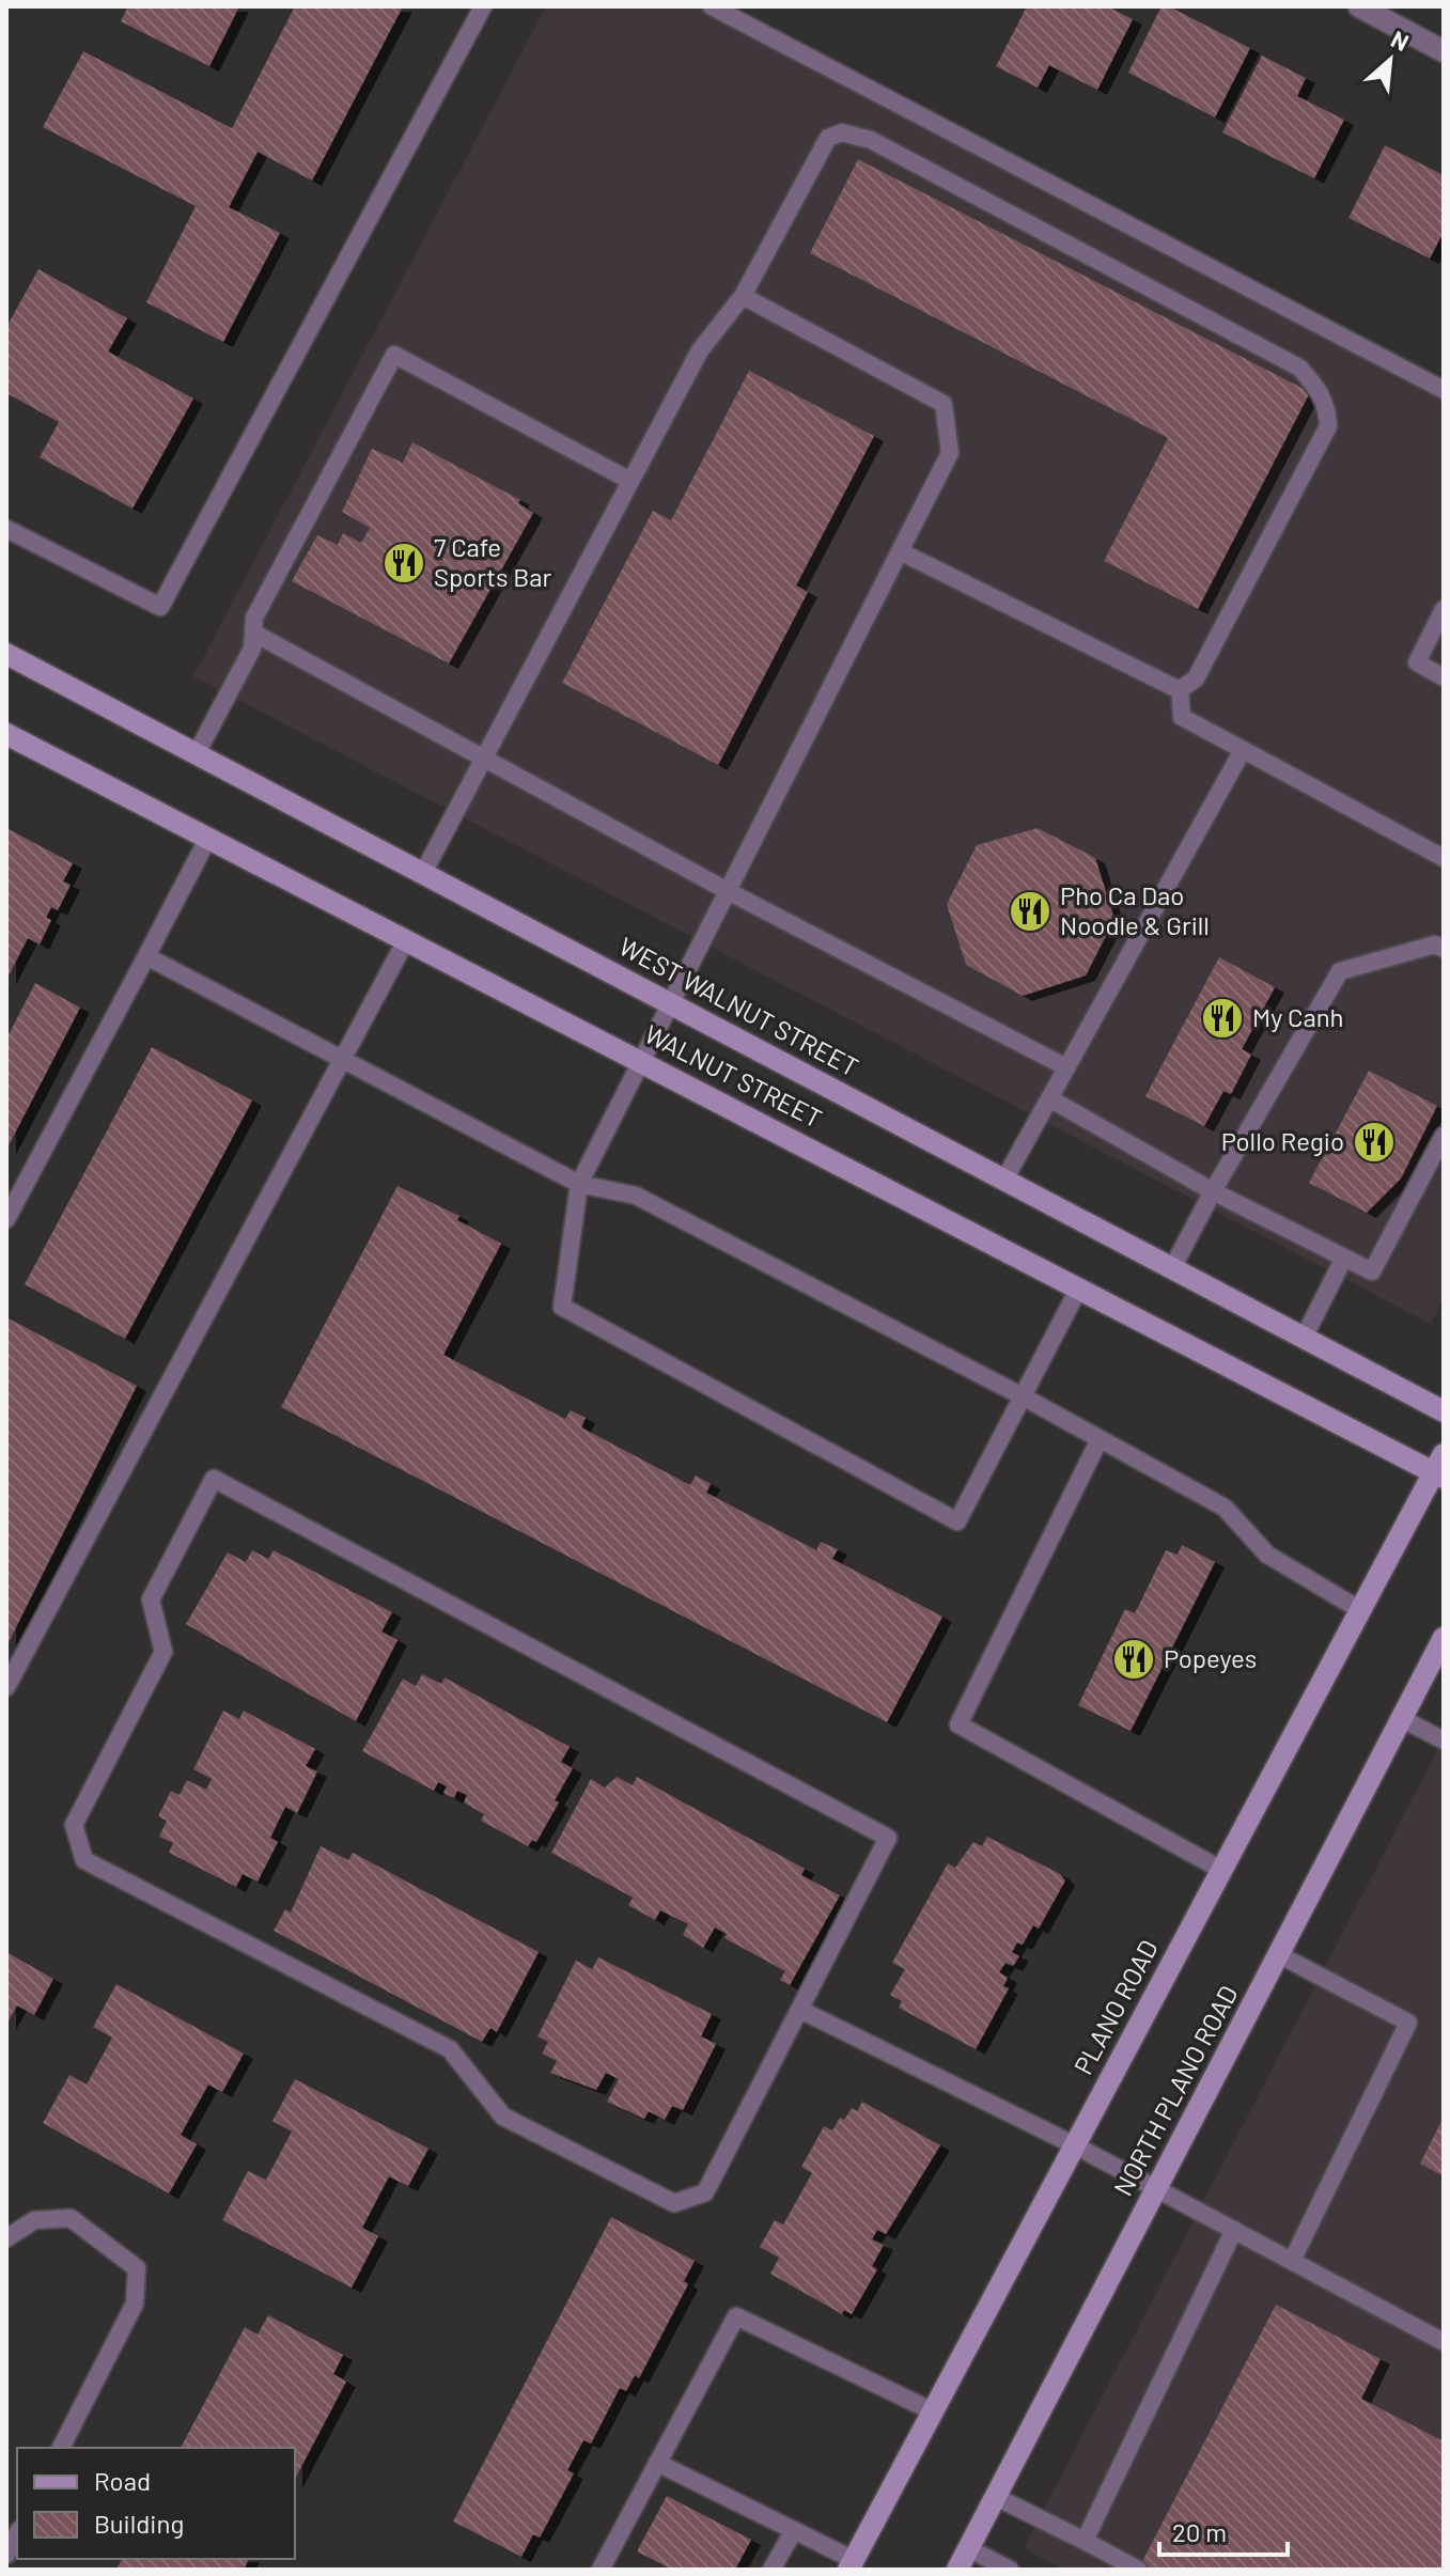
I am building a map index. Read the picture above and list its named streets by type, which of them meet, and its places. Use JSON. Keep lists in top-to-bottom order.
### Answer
{
  "streets": {
    "main road": [
      "WEST WALNUT STREET",
      "WALNUT STREET",
      "PLANO ROAD",
      "NORTH PLANO ROAD"
    ]
  },
  "crossings": [
    ["WALNUT STREET", "PLANO ROAD"]
  ],
  "places": {
    "restaurant": [
      "7 Cafe Sports Bar",
      "Pho Ca Dao Noodle & Grill",
      "My Canh",
      "Pollo Regio",
      "Popeyes"
    ]
  },
  "legend": ["Road", "Building"],
  "scale_bar": "20 m",
  "north": "top right"
}
